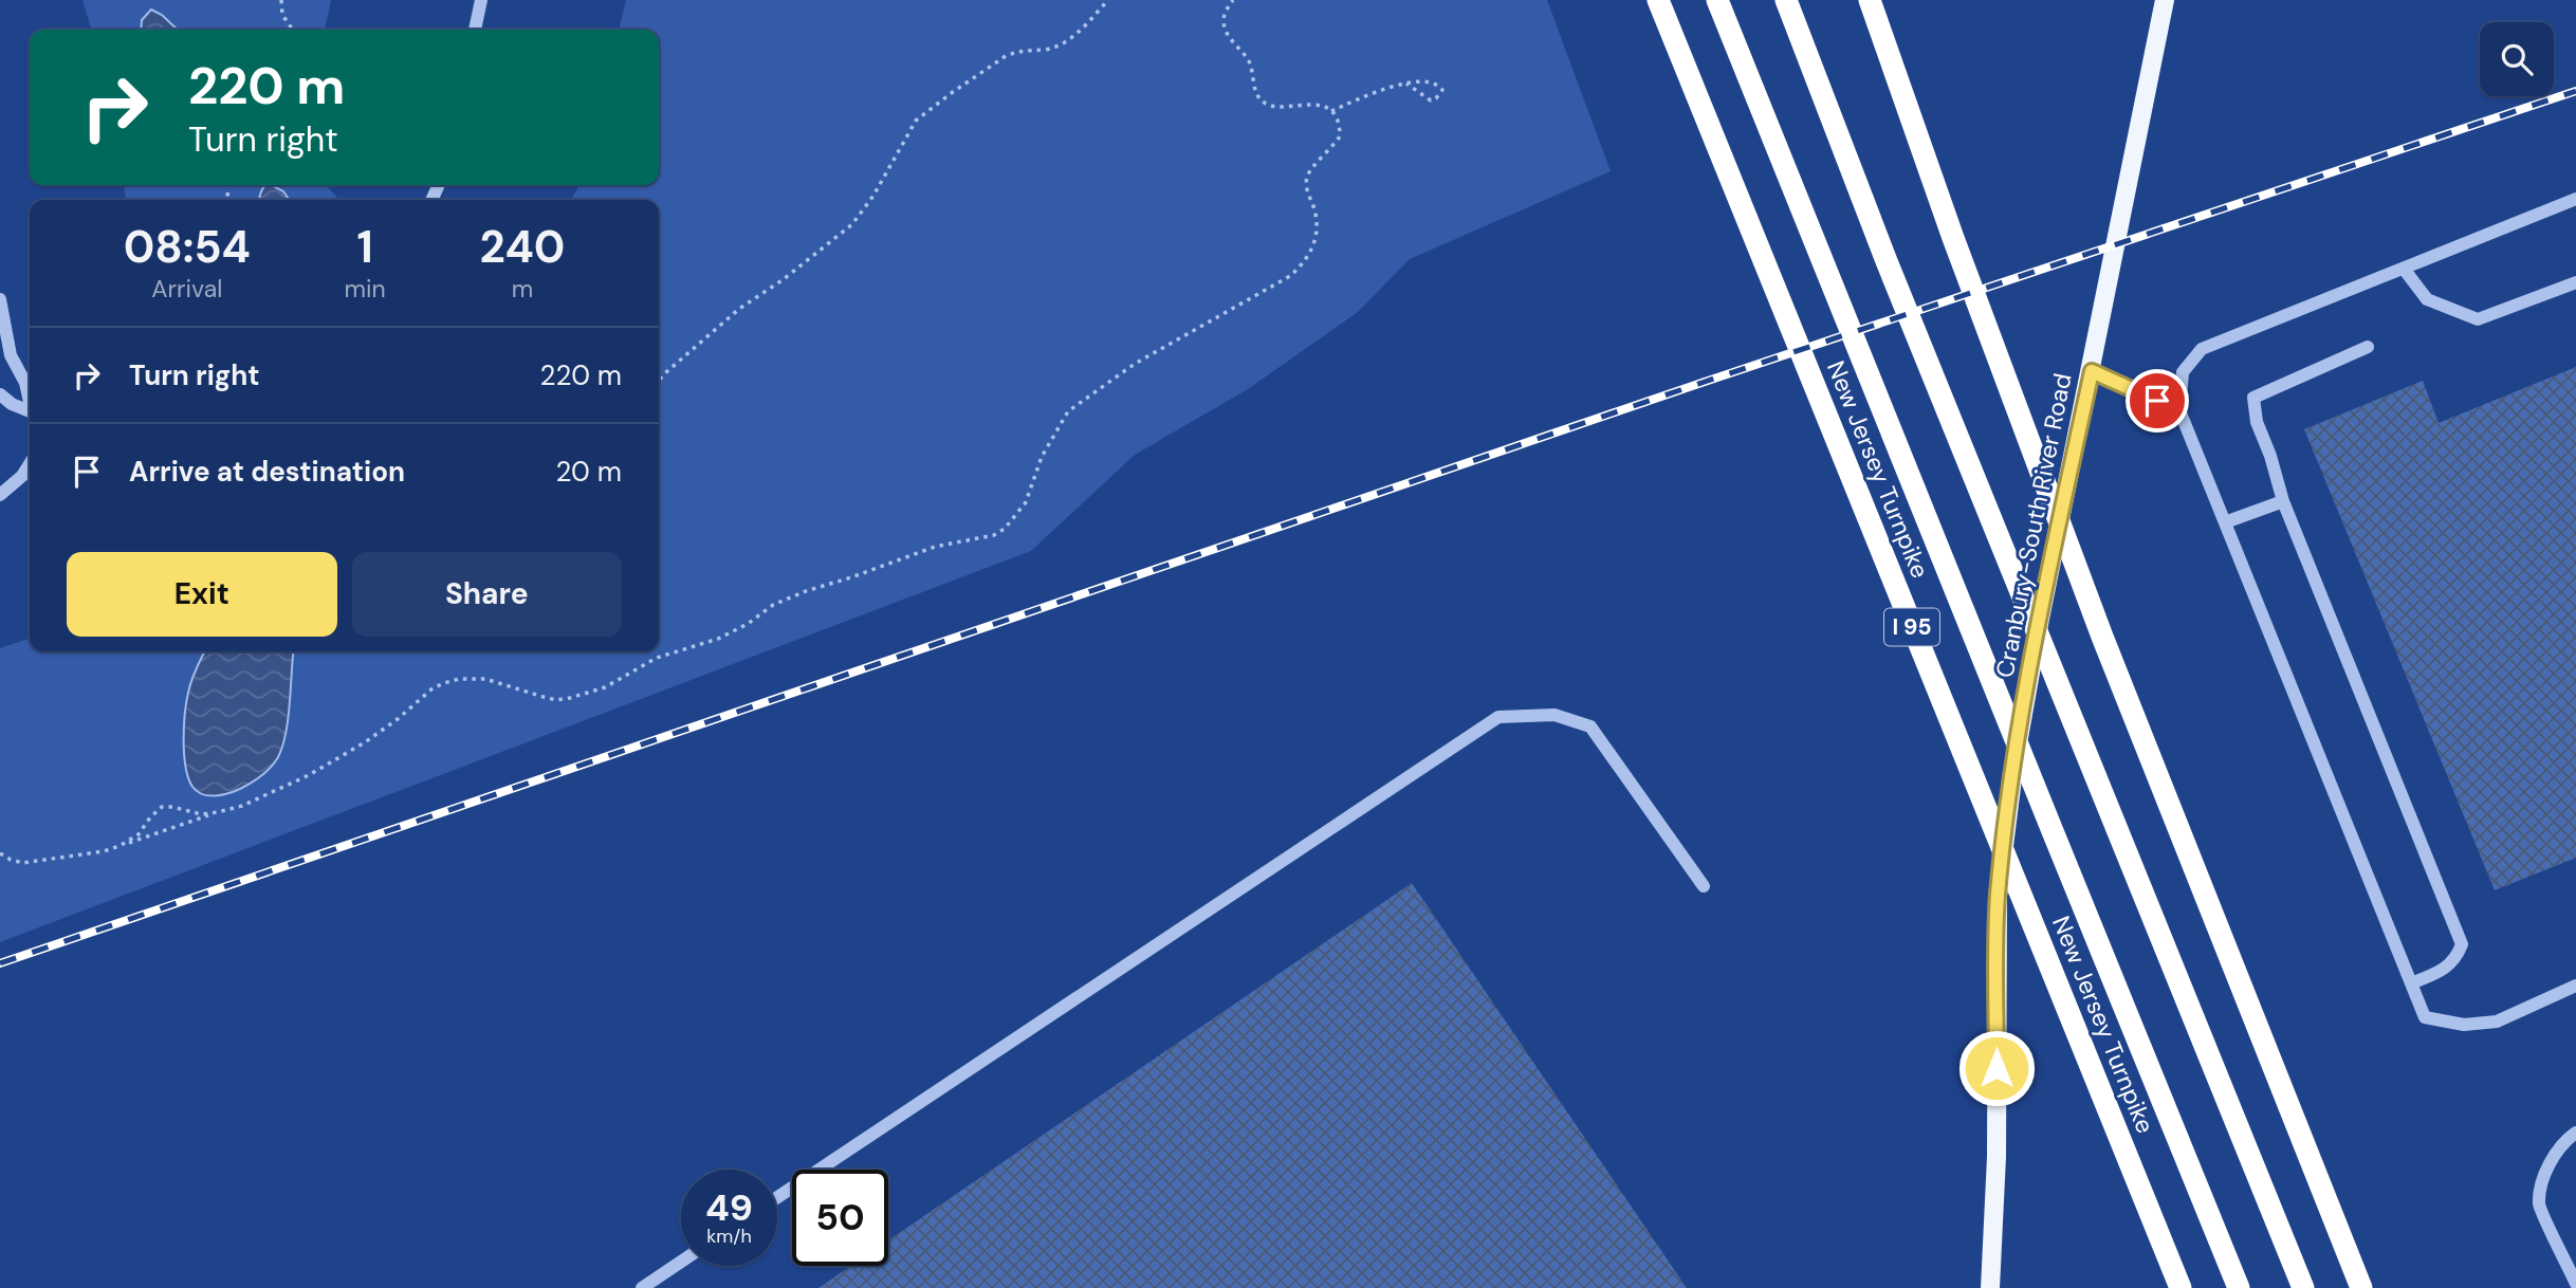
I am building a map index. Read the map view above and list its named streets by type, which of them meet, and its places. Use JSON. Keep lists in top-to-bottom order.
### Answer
{
  "streets": {
    "highway": ["New Jersey Turnpike", "I 95"],
    "main road": ["Cranbury-South River Road"]
  },
  "page": {
    "turn": ["220 m", "Turn right"],
    "eta": [
      "08:54",
      "Arrival",
      "1",
      "min",
      "240",
      "m"
    ],
    "list": [
      {
        "name": "Turn right",
        "value": "220 m"
      },
      {
        "name": "Arrive at destination",
        "value": "20 m"
      }
    ],
    "buttons": ["Exit", "Share"],
    "speed": "49 km/h",
    "limit": "50"
  }
}
